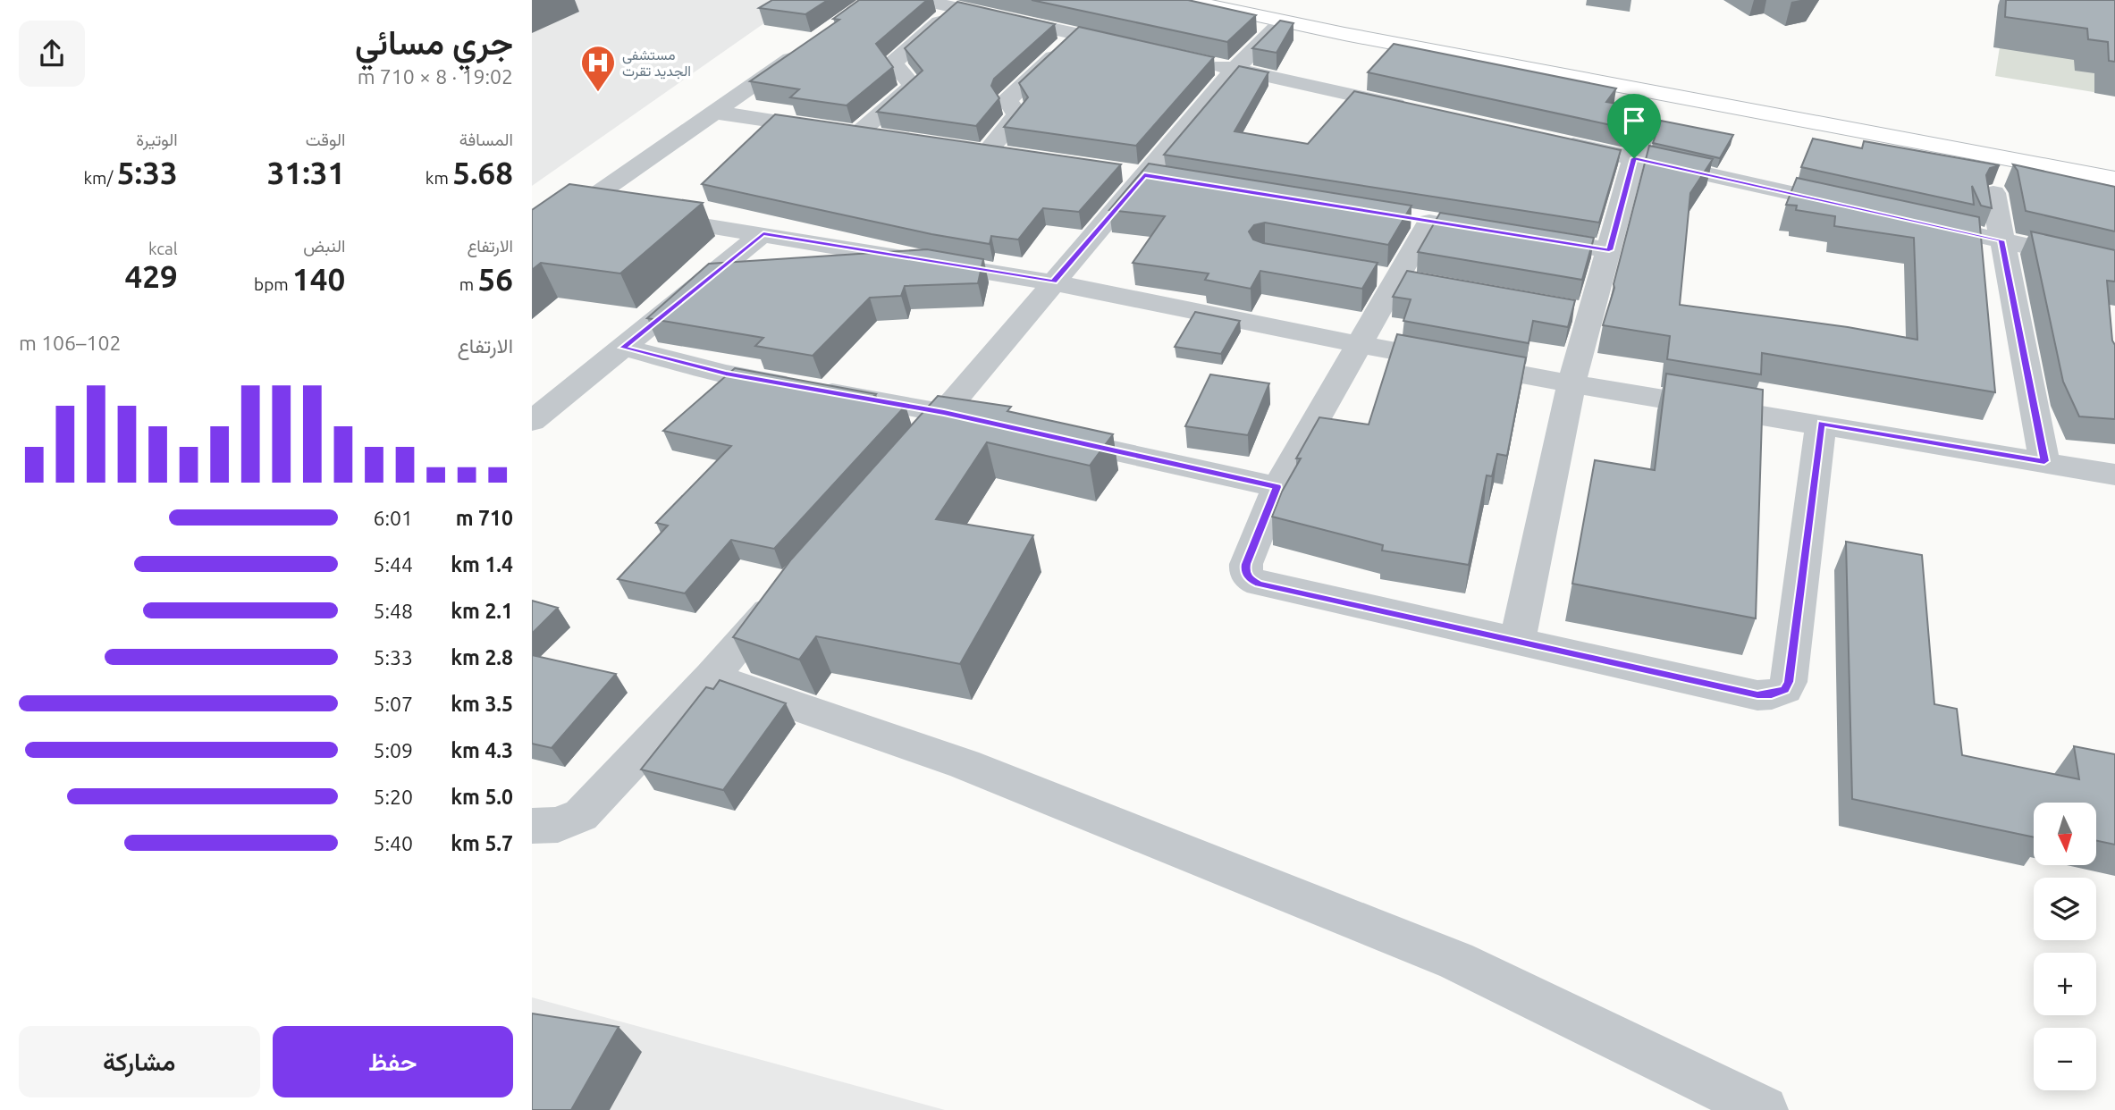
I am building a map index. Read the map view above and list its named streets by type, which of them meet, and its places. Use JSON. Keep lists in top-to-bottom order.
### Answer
{
  "places": {
    "hospital": ["مستشفى الجديد تقرت"]
  },
  "north": "bottom",
  "page": {
    "heading": ["جري مسائي", "19:02 · 8 × 710 m"],
    "stats": [
      ["المسافة", "5.68 km"],
      ["الوقت", "31:31"],
      ["الوتيرة", "5:33 /km"],
      ["الارتفاع", "56 m"],
      ["النبض", "140 bpm"],
      ["kcal", "429"]
    ],
    "chart": ["الارتفاع", "102–106 m"],
    "list": [
      {
        "name": "710 m",
        "note": "6:01"
      },
      {
        "name": "1.4 km",
        "note": "5:44"
      },
      {
        "name": "2.1 km",
        "note": "5:48"
      },
      {
        "name": "2.8 km",
        "note": "5:33"
      },
      {
        "name": "3.5 km",
        "note": "5:07"
      },
      {
        "name": "4.3 km",
        "note": "5:09"
      },
      {
        "name": "5.0 km",
        "note": "5:20"
      },
      {
        "name": "5.7 km",
        "note": "5:40"
      }
    ],
    "map_buttons": ["+", "−"],
    "buttons": ["حفظ", "مشاركة"]
  }
}
